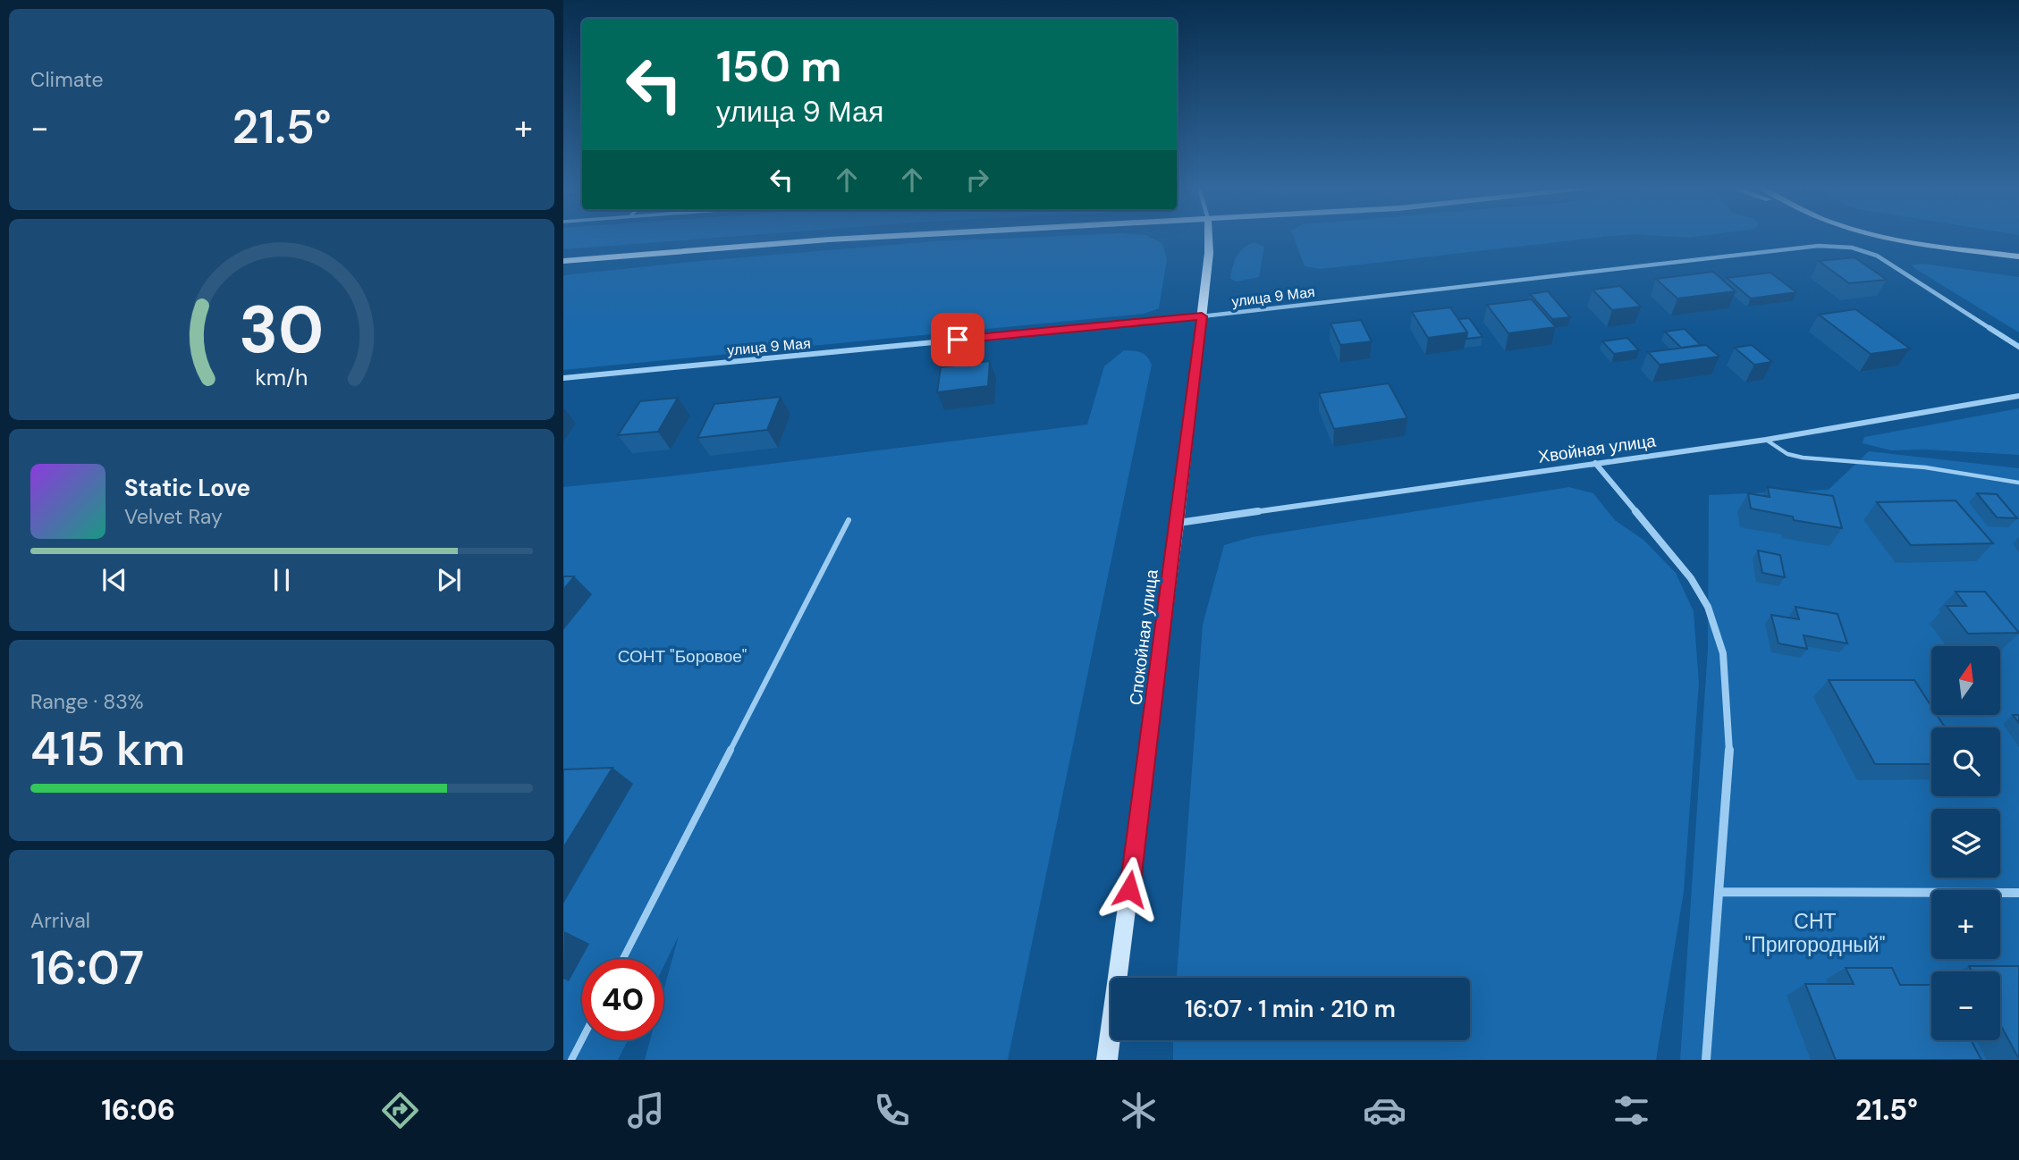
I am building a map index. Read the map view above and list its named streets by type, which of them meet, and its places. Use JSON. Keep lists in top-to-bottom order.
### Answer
{
  "streets": {
    "main road": ["Спокойная улица"],
    "street": ["улица 9 Мая", "Хвойная улица"]
  },
  "crossings": [
    ["улица 9 Мая", "Спокойная улица"],
    ["Хвойная улица", "Спокойная улица"]
  ],
  "parks": ["СОНТ \"Боровое\"", "СНТ \"Пригородный\""],
  "north": "top",
  "page": {
    "tile": [
      "Climate",
      ["Range · 83%", "415 km"],
      ["Arrival", "16:07"]
    ],
    "turn": ["150 m", "улица 9 Мая"],
    "heat": ["−", "21.5°", "+"],
    "song": ["Static Love", "Velvet Ray"],
    "map_buttons": ["+", "−"],
    "limit": "40",
    "trip": "16:07 · 1 min · 210 m",
    "tabs": ["16:06", "21.5°"],
    "gauge": ["30", "km/h"]
  }
}
